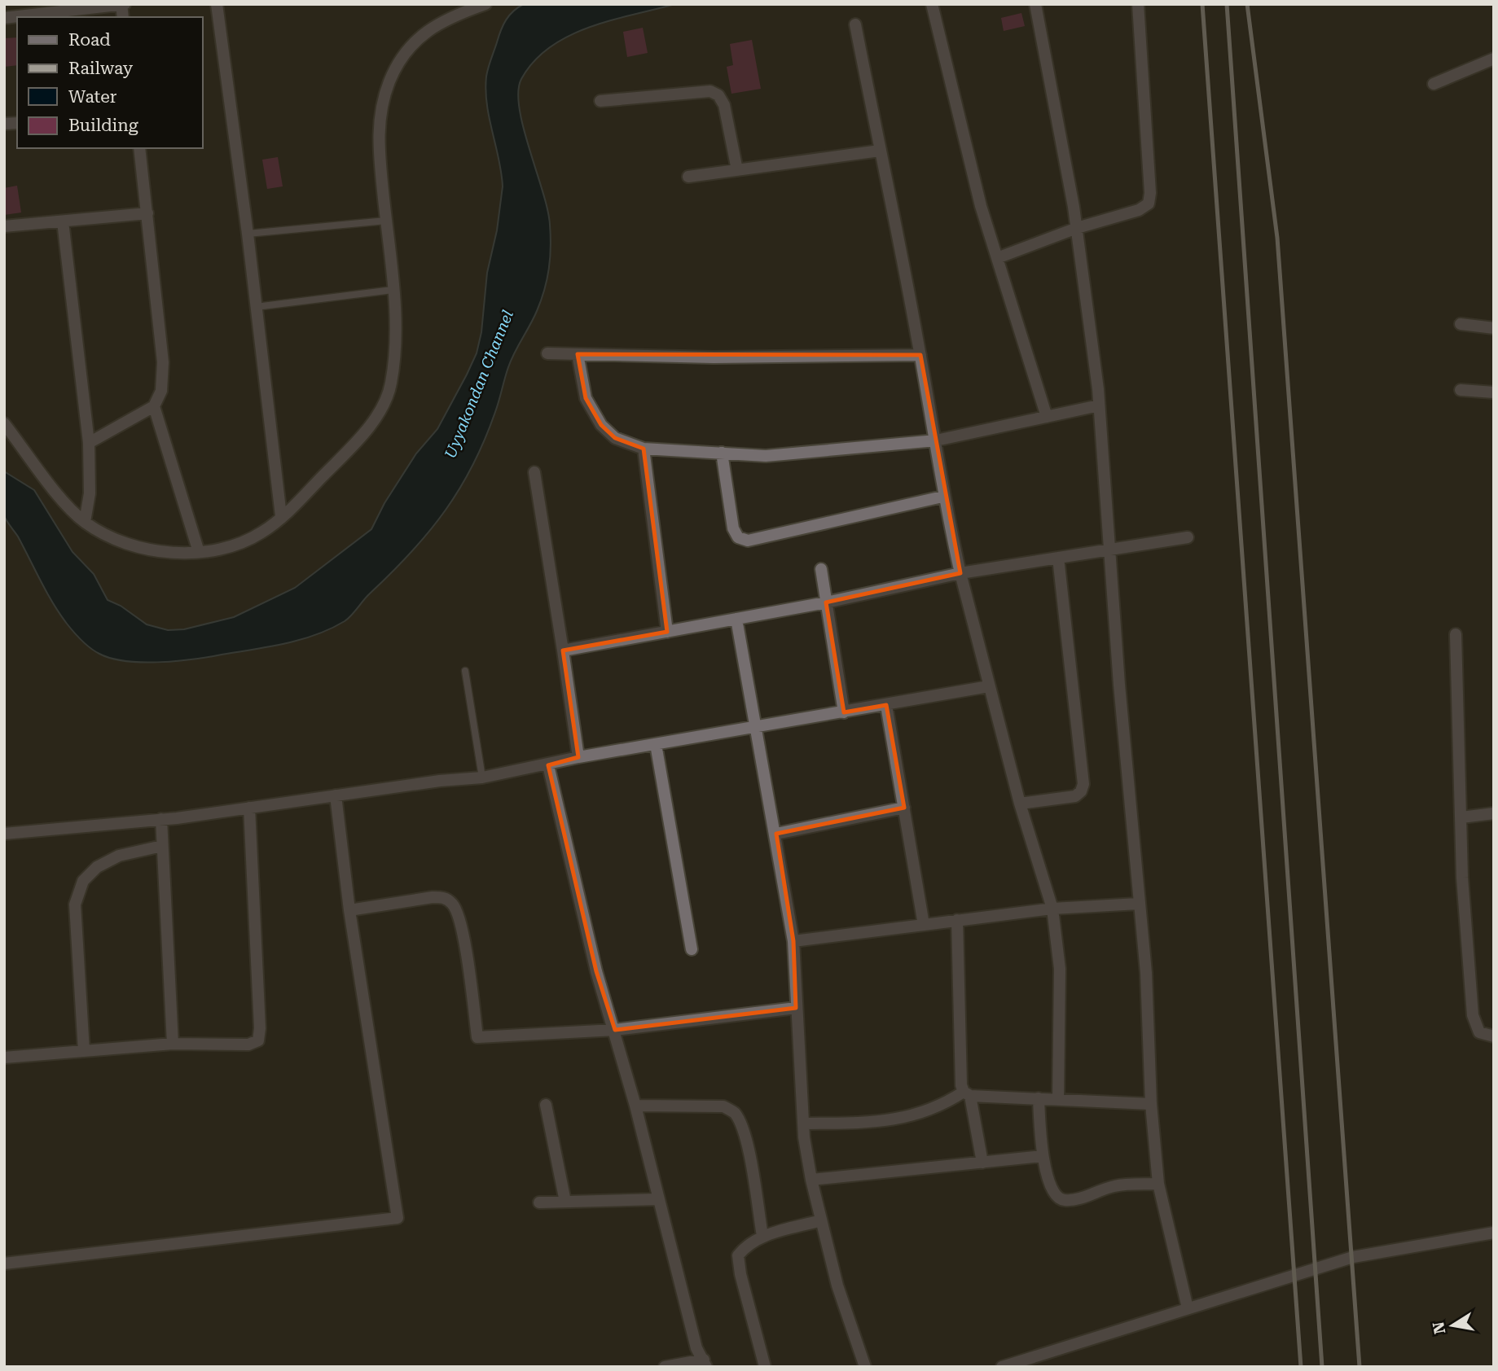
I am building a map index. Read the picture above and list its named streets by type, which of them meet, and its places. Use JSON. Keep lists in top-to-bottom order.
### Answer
{
  "water": ["Uyyakondan Channel"],
  "legend": [
    "Road",
    "Railway",
    "Water",
    "Building"
  ],
  "north": "left"
}
